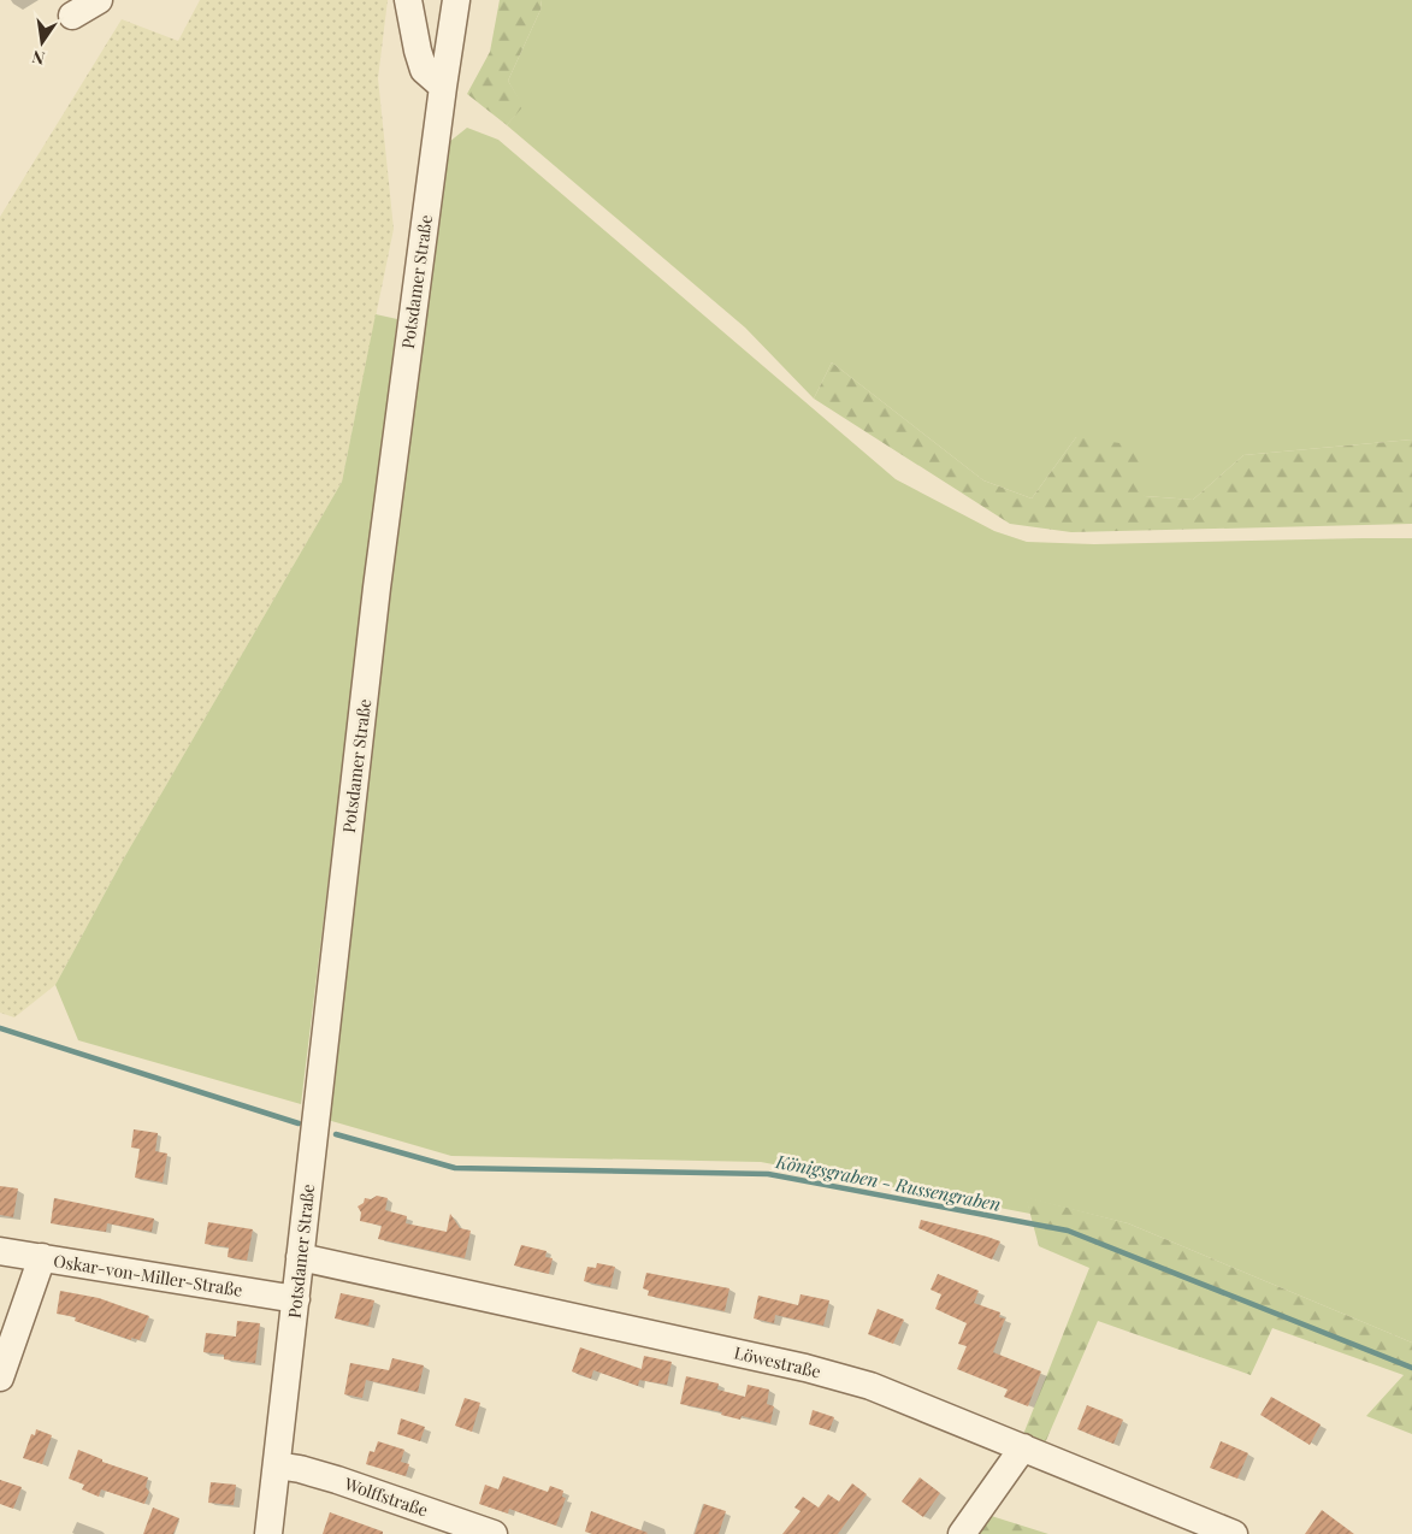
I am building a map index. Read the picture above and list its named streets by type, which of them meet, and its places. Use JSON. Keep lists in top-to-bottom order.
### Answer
{
  "streets": {
    "street": [
      "Potsdamer Straße",
      "Oskar-von-Miller-Straße",
      "Löwestraße",
      "Wolffstraße"
    ]
  },
  "crossings": [
    ["Potsdamer Straße", "Oskar-von-Miller-Straße"],
    ["Potsdamer Straße", "Löwestraße"],
    ["Potsdamer Straße", "Wolffstraße"]
  ],
  "water": ["Königsgraben - Russengraben"],
  "north": "bottom"
}
